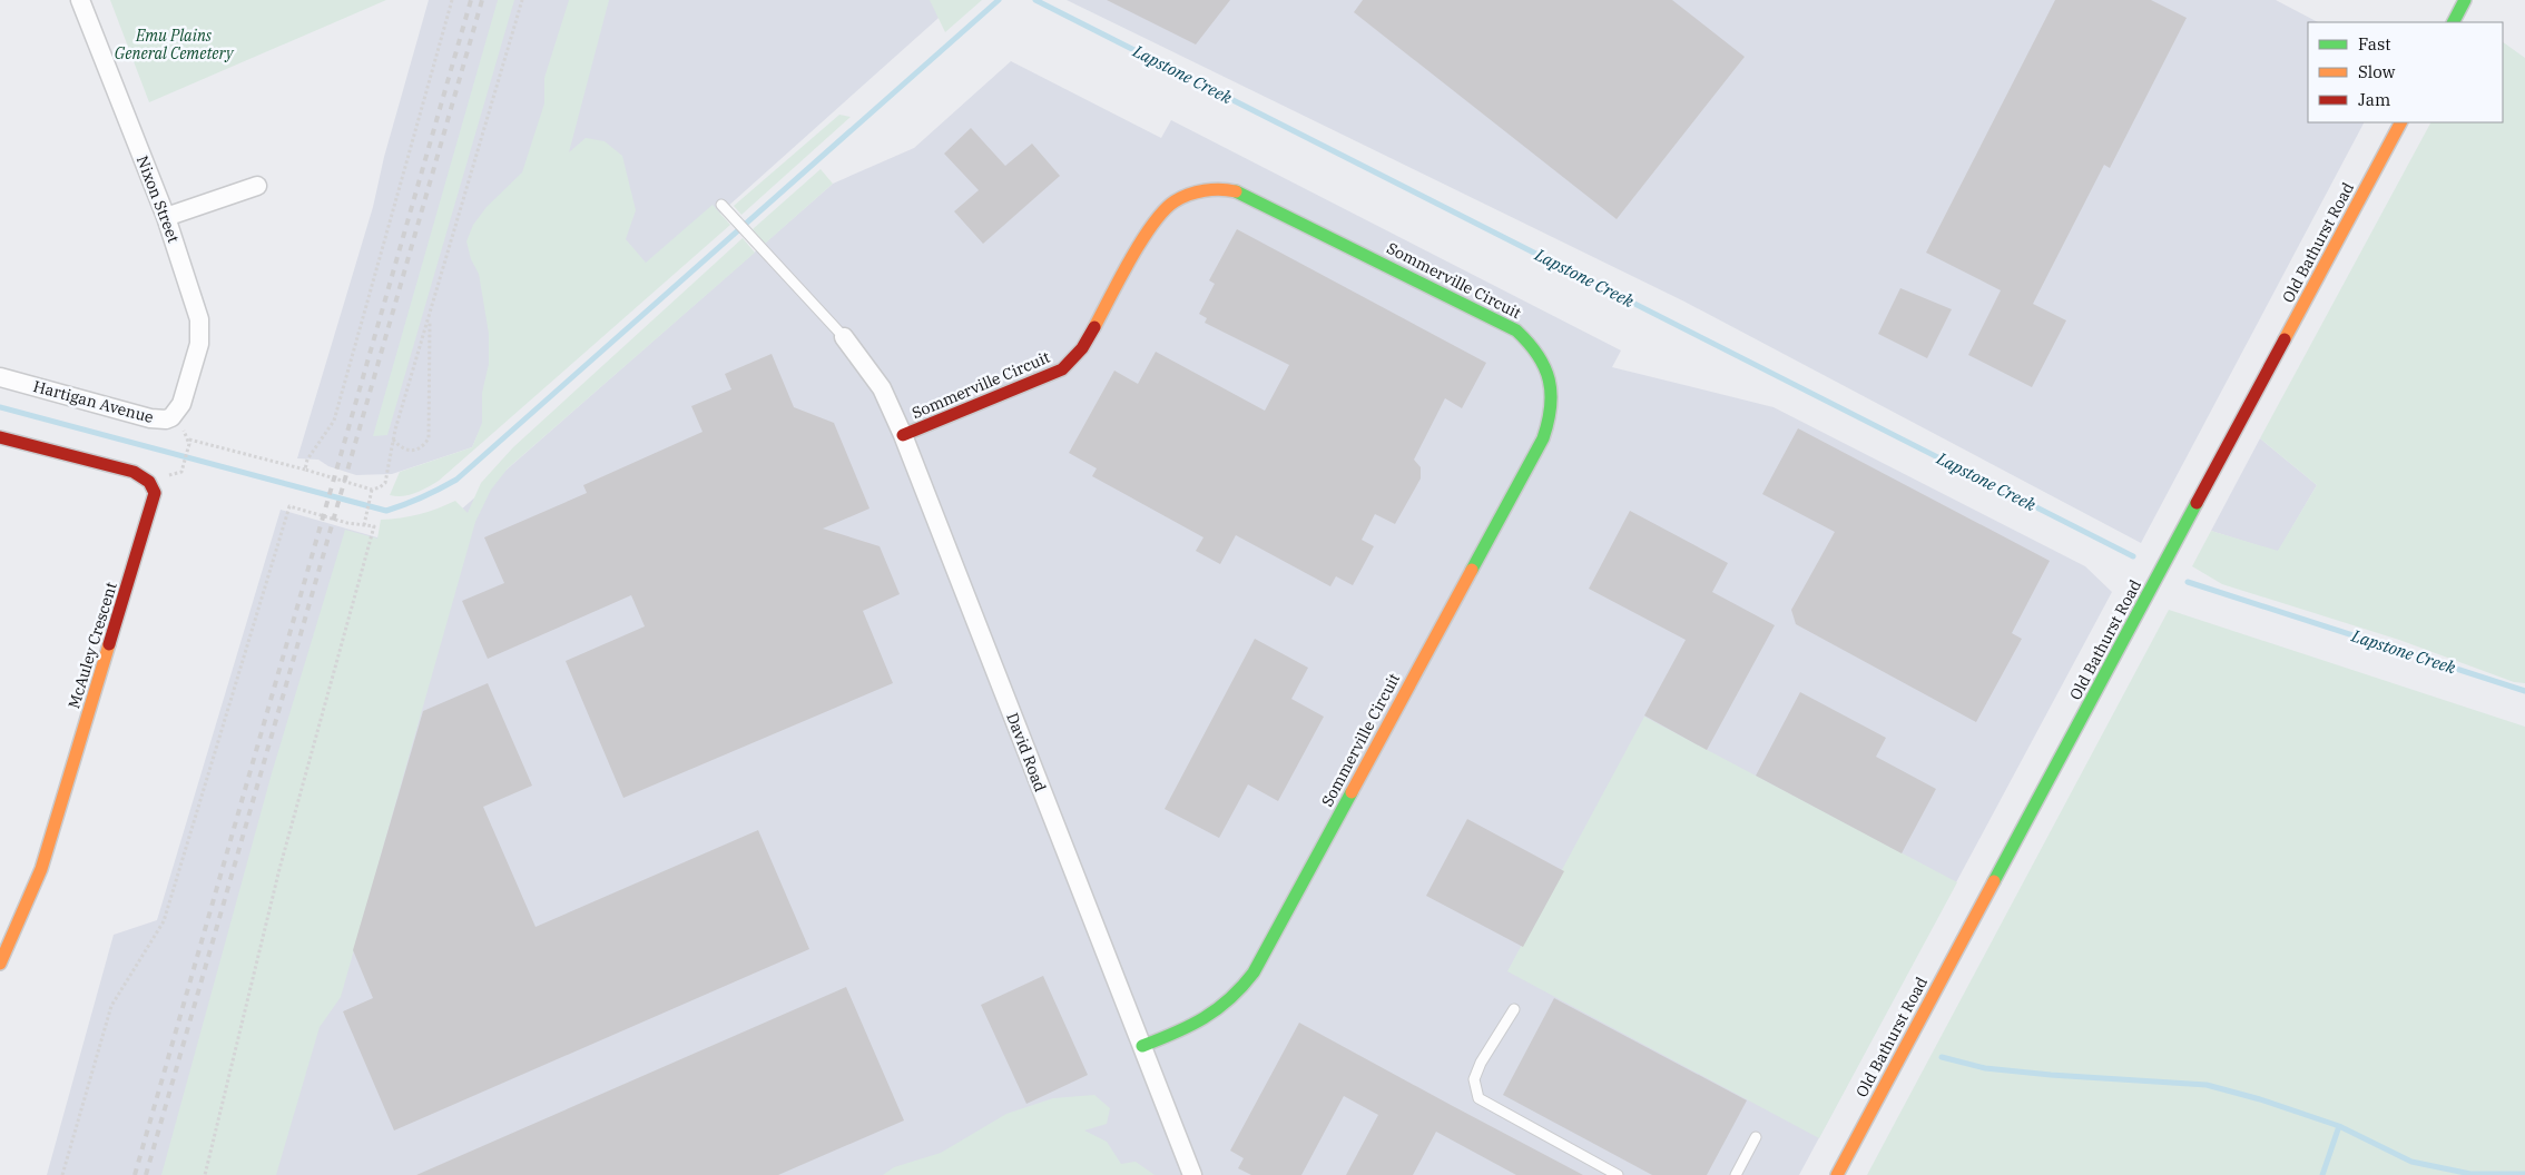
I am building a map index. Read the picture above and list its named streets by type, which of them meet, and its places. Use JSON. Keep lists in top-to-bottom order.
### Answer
{
  "streets": {
    "street": [
      "Nixon Street",
      "Old Bathurst Road",
      "Sommerville Circuit",
      "Hartigan Avenue",
      "McAuley Crescent",
      "David Road"
    ]
  },
  "crossings": [
    ["Nixon Street", "Hartigan Avenue"],
    ["Sommerville Circuit", "David Road"]
  ],
  "water": ["Lapstone Creek"],
  "parks": ["Emu Plains General Cemetery"],
  "legend": ["Fast", "Slow", "Jam"]
}
